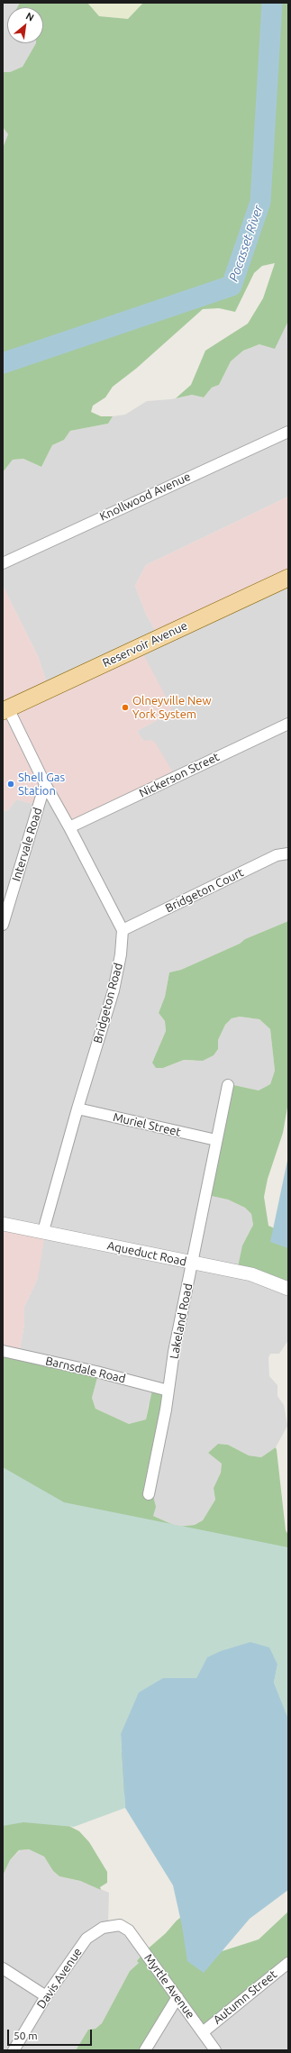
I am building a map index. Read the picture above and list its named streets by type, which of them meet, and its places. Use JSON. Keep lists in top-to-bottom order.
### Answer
{
  "streets": {
    "main road": ["Reservoir Avenue"],
    "street": [
      "Knollwood Avenue",
      "Nickerson Street",
      "Intervale Road",
      "Bridgeton Court",
      "Bridgeton Road",
      "Muriel Street",
      "Aqueduct Road",
      "Lakeland Road",
      "Barnsdale Road",
      "Davis Avenue",
      "Myrtle Avenue",
      "Autumn Street"
    ]
  },
  "crossings": [
    ["Bridgeton Court", "Bridgeton Road"],
    ["Bridgeton Road", "Muriel Street"],
    ["Bridgeton Road", "Aqueduct Road"],
    ["Muriel Street", "Lakeland Road"],
    ["Aqueduct Road", "Lakeland Road"],
    ["Lakeland Road", "Barnsdale Road"],
    ["Davis Avenue", "Myrtle Avenue"],
    ["Myrtle Avenue", "Autumn Street"]
  ],
  "water": ["Pocasset River"],
  "places": ["Olneyville New York System", "Shell Gas Station"],
  "scale_bar": "50 m",
  "north": "top right"
}
